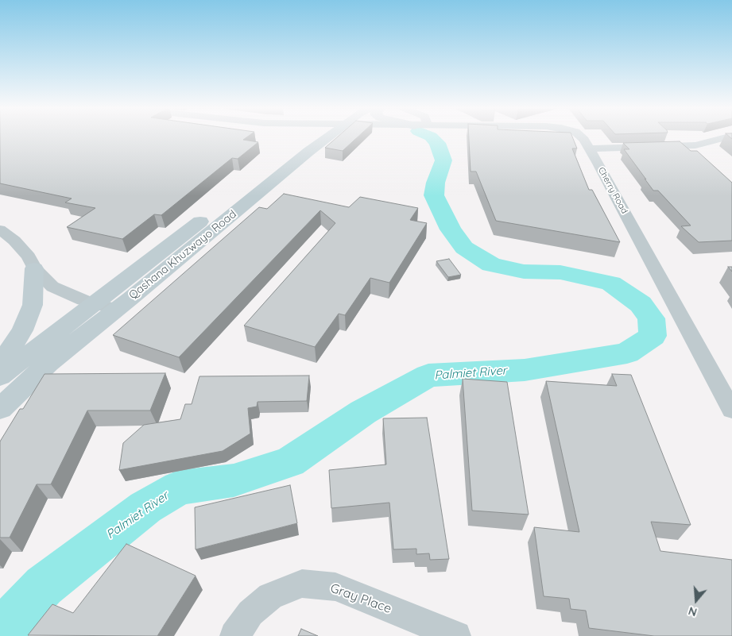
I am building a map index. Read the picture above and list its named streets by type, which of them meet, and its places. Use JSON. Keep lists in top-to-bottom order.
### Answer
{
  "streets": {
    "main road": ["Qashana Khuzwayo Road"],
    "street": ["Cherry Road", "Gray Place"]
  },
  "water": ["Palmiet River"],
  "north": "bottom"
}
